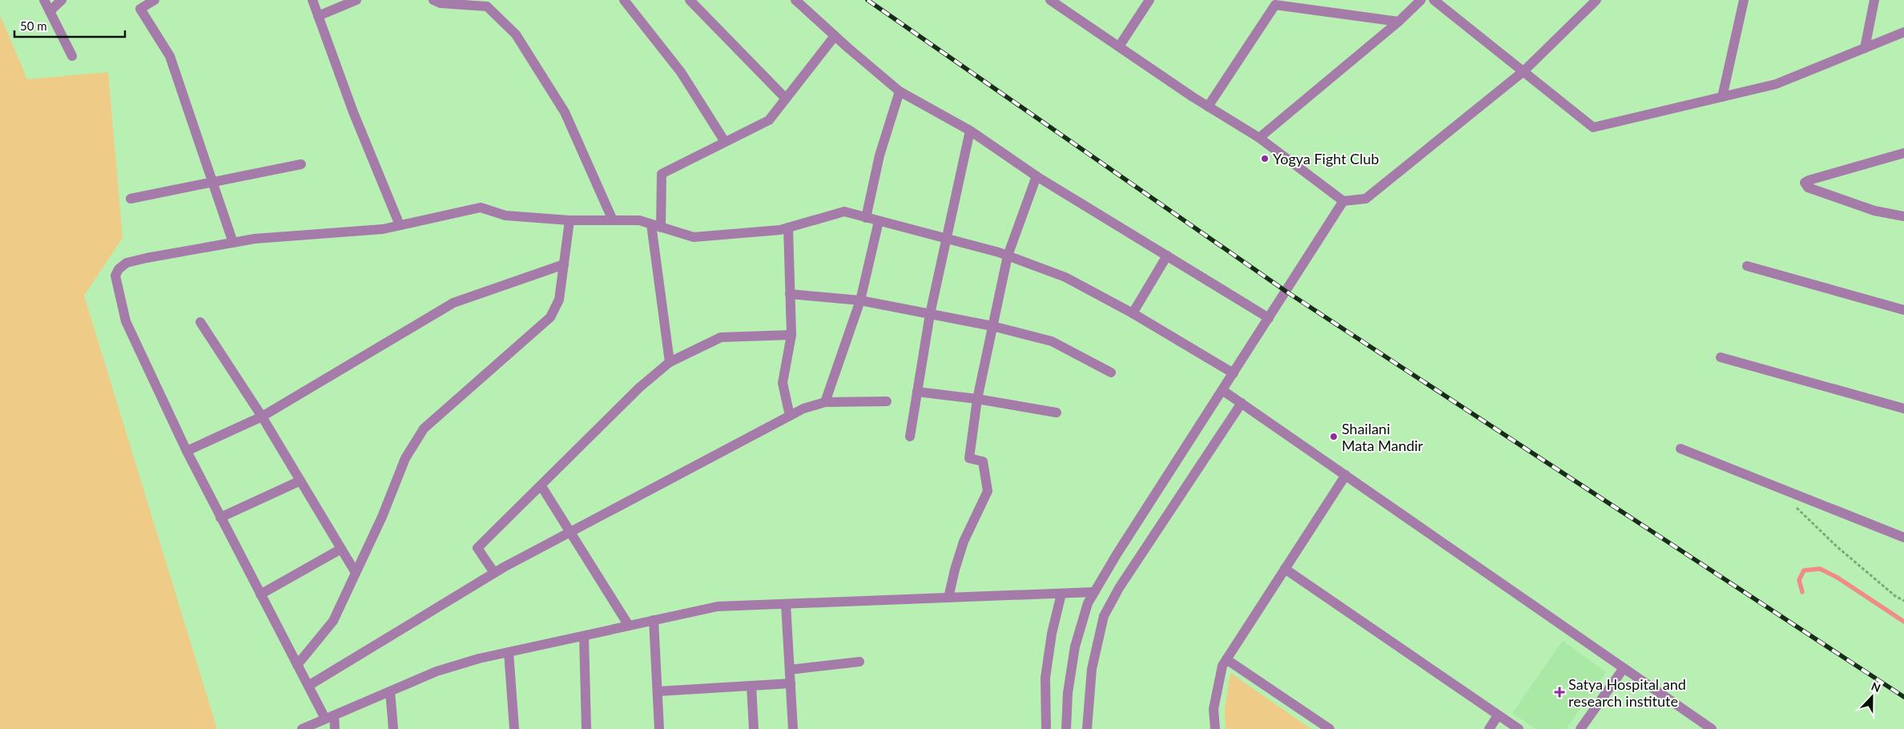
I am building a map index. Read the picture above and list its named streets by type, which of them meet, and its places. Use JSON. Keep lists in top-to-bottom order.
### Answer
{
  "places": {
    "other": ["Yogya Fight Club", "Shailani Mata Mandir"],
    "health": ["Satya Hospital and research institute"]
  },
  "scale_bar": "50 m",
  "north": "top"
}
